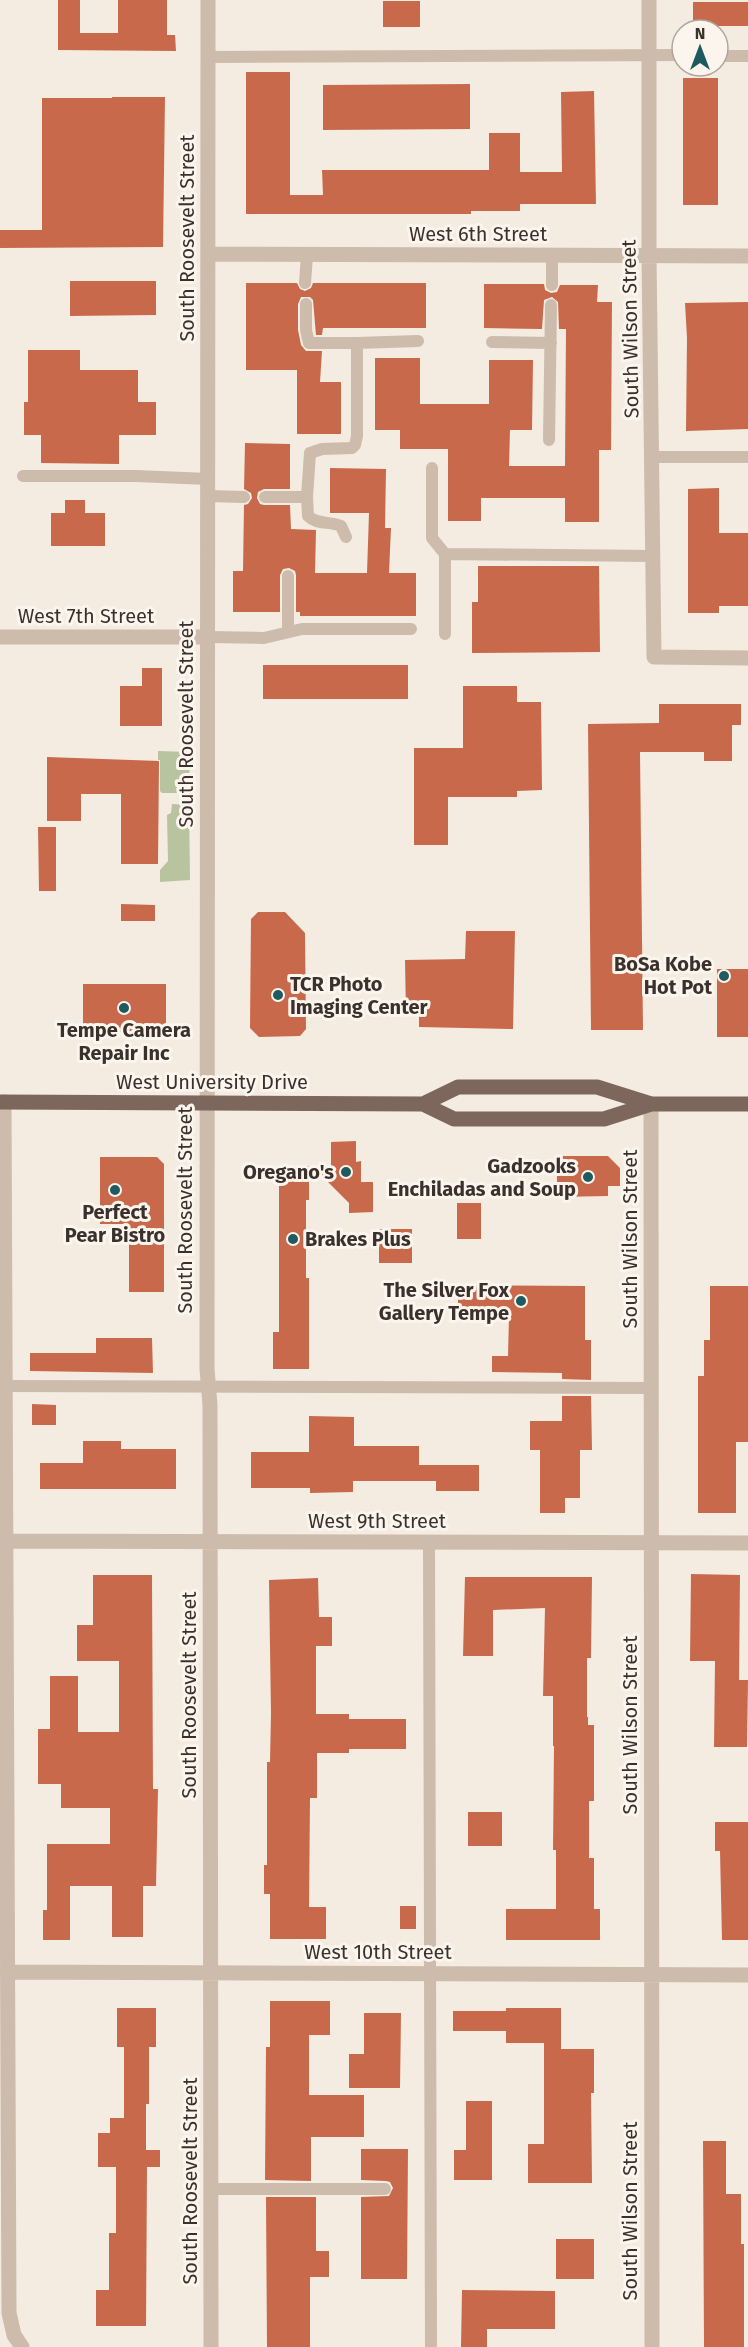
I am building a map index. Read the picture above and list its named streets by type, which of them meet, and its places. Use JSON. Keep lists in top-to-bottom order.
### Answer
{
  "streets": {
    "main road": ["West University Drive"],
    "street": [
      "West 6th Street",
      "South Roosevelt Street",
      "South Wilson Street",
      "West 7th Street",
      "West 9th Street",
      "West 10th Street"
    ]
  },
  "crossings": [
    ["West 6th Street", "South Roosevelt Street"],
    ["West 6th Street", "South Wilson Street"],
    ["South Roosevelt Street", "West 7th Street"],
    ["South Roosevelt Street", "West University Drive"],
    ["South Roosevelt Street", "West 9th Street"],
    ["South Roosevelt Street", "West 10th Street"],
    ["South Wilson Street", "West University Drive"],
    ["South Wilson Street", "West 9th Street"],
    ["South Wilson Street", "West 10th Street"]
  ],
  "places": [
    "BoSa Kobe Hot Pot",
    "TCR Photo Imaging Center",
    "Tempe Camera Repair Inc",
    "Oregano's",
    "Gadzooks Enchiladas and Soup",
    "Perfect Pear Bistro",
    "Brakes Plus",
    "The Silver Fox Gallery Tempe"
  ],
  "north": "top"
}
